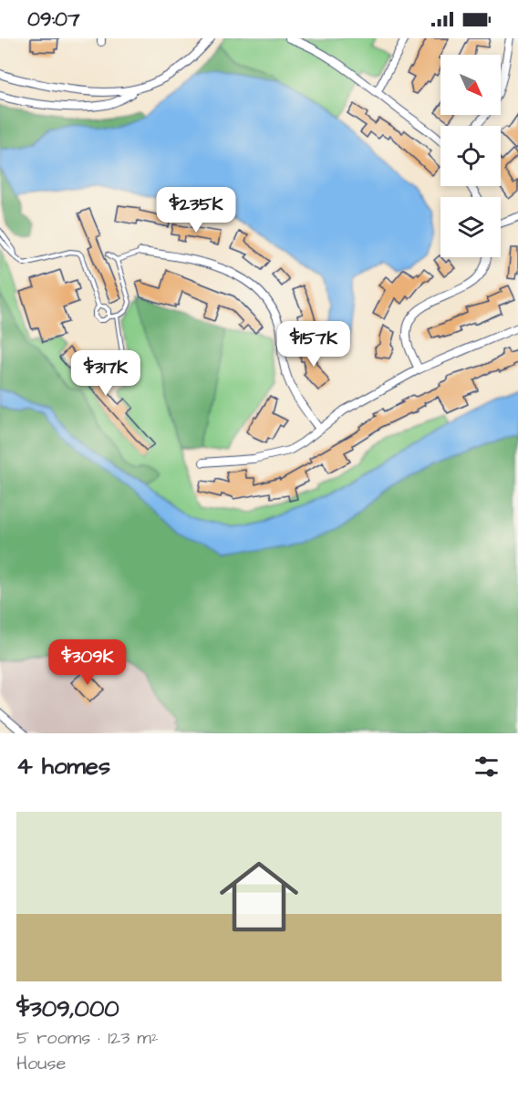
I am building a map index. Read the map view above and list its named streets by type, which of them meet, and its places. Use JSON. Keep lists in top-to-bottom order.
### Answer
{
  "north": "bottom right",
  "page": {
    "status": "09:07",
    "price": [
      "$235K",
      "$157K",
      "$317K",
      "$309K"
    ],
    "heading": "4 homes",
    "list": [
      {
        "name": "$309,000",
        "note": "5 rooms · 123 m² · House"
      }
    ]
  }
}
